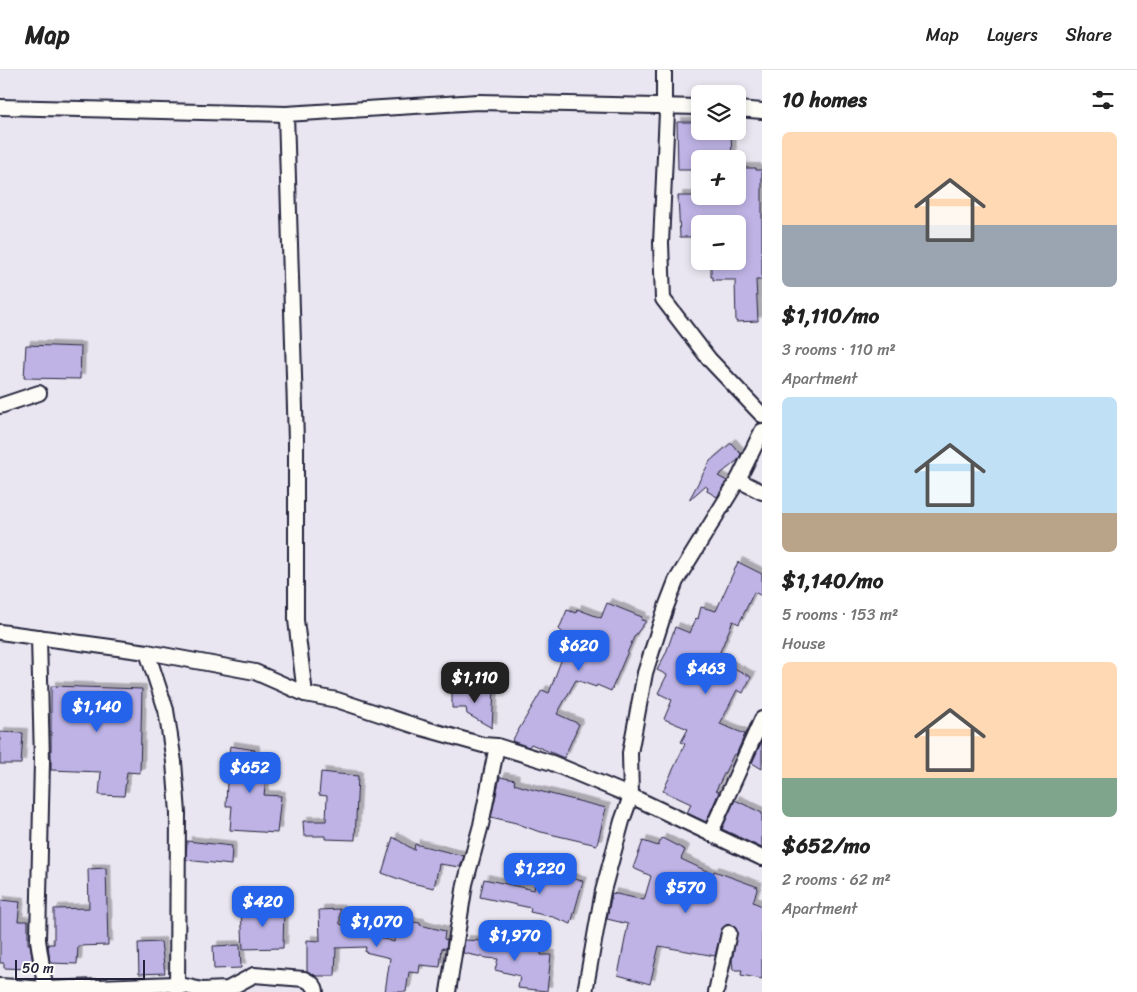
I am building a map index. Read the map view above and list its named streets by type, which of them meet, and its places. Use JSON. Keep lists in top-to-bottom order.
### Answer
{
  "scale_bar": "50 m",
  "page": {
    "header": "Map",
    "nav": ["Map", "Layers", "Share"],
    "heading": "10 homes",
    "map_buttons": ["+", "−"],
    "list": [
      {
        "name": "$1,110/mo",
        "note": "3 rooms · 110 m² · Apartment"
      },
      {
        "name": "$1,140/mo",
        "note": "5 rooms · 153 m² · House"
      },
      {
        "name": "$652/mo",
        "note": "2 rooms · 62 m² · Apartment"
      }
    ],
    "price": [
      "$620",
      "$463",
      "$1,110",
      "$1,140",
      "$652",
      "$1,220",
      "$570",
      "$420",
      "$1,070",
      "$1,970"
    ],
    "scale": "50 m"
  }
}
